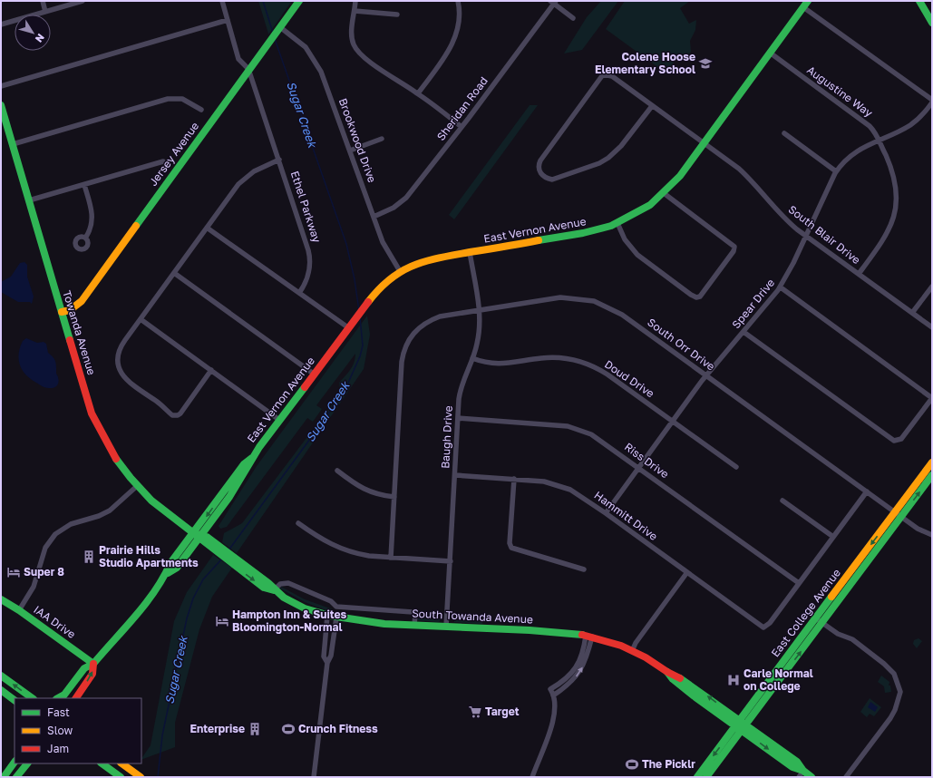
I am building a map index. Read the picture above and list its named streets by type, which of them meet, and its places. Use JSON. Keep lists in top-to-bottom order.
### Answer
{
  "streets": {
    "main road": [
      "Jersey Avenue",
      "East Vernon Avenue",
      "Towanda Avenue",
      "East College Avenue",
      "South Towanda Avenue",
      "IAA Drive"
    ],
    "street": [
      "Augustine Way",
      "Sheridan Road",
      "Brookwood Drive",
      "Ethel Parkway",
      "South Blair Drive",
      "Spear Drive",
      "South Orr Drive",
      "Doud Drive",
      "Baugh Drive",
      "Riss Drive",
      "Hammitt Drive"
    ]
  },
  "crossings": [
    ["Augustine Way", "East Vernon Avenue"],
    ["Augustine Way", "South Blair Drive"],
    ["Augustine Way", "Spear Drive"],
    ["Sheridan Road", "Brookwood Drive"],
    ["Brookwood Drive", "Jersey Avenue"],
    ["Brookwood Drive", "East Vernon Avenue"],
    ["Jersey Avenue", "Ethel Parkway"],
    ["Jersey Avenue", "Towanda Avenue"],
    ["East Vernon Avenue", "South Blair Drive"],
    ["East Vernon Avenue", "Towanda Avenue"],
    ["East Vernon Avenue", "Baugh Drive"],
    ["East Vernon Avenue", "South Towanda Avenue"],
    ["East Vernon Avenue", "IAA Drive"],
    ["South Blair Drive", "Spear Drive"],
    ["Spear Drive", "South Orr Drive"],
    ["Spear Drive", "Doud Drive"],
    ["Spear Drive", "Riss Drive"],
    ["Spear Drive", "Hammitt Drive"],
    ["Towanda Avenue", "South Towanda Avenue"],
    ["South Orr Drive", "Baugh Drive"],
    ["South Orr Drive", "East College Avenue"],
    ["Doud Drive", "Baugh Drive"],
    ["Baugh Drive", "Riss Drive"],
    ["Baugh Drive", "Hammitt Drive"],
    ["Baugh Drive", "South Towanda Avenue"],
    ["Riss Drive", "Hammitt Drive"],
    ["East College Avenue", "South Towanda Avenue"]
  ],
  "water": ["Sugar Creek"],
  "places": {
    "school or university": ["Colene Hoose Elementary School"],
    "building": ["Prairie Hills Studio Apartments", "Enterprise"],
    "hotel": ["Super 8", "Hampton Inn & Suites Bloomington-Normal"],
    "hospital": ["Carle Normal on College"],
    "supermarket": ["Target"],
    "sports": ["Crunch Fitness", "The Picklr"]
  },
  "legend": ["Fast", "Slow", "Jam"],
  "north": "bottom right"
}
